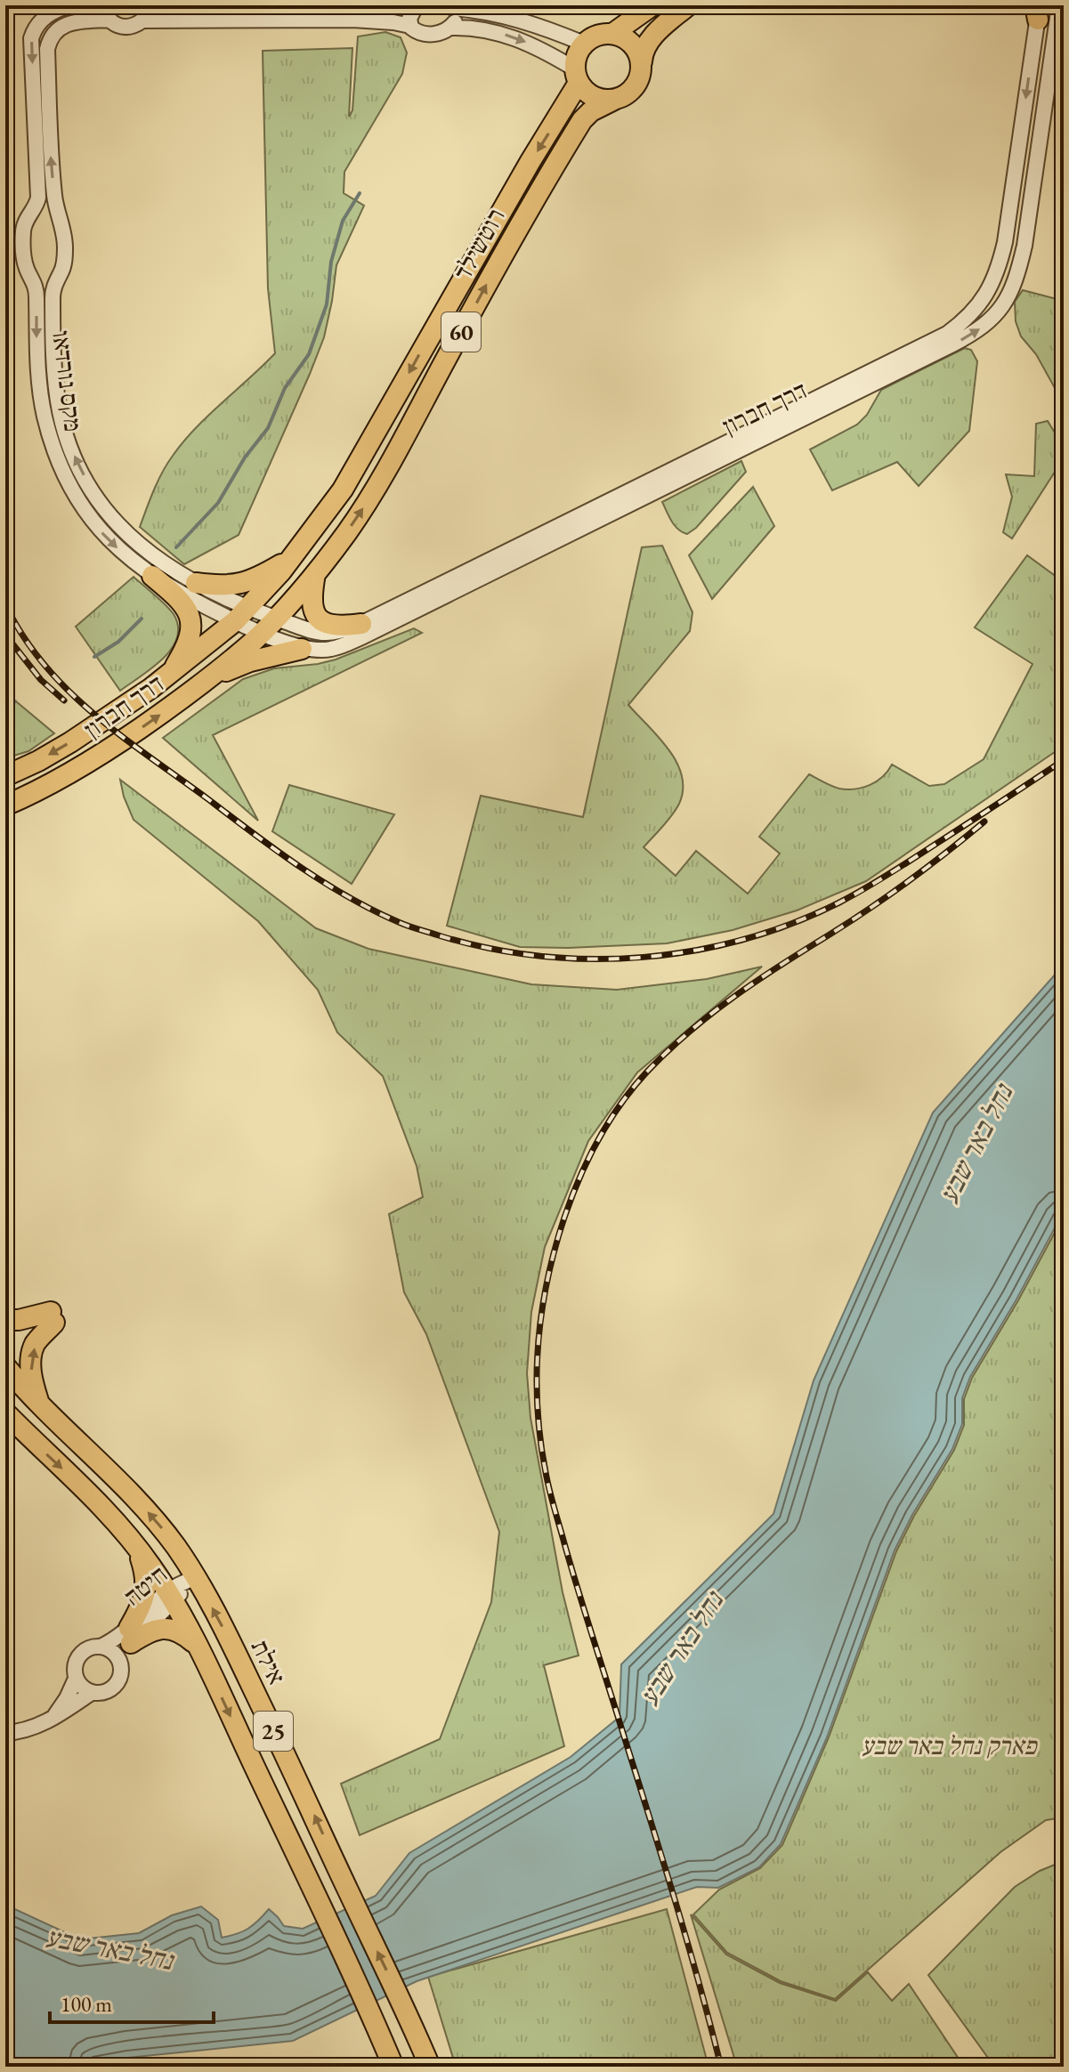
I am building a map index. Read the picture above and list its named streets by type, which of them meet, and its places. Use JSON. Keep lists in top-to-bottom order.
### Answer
{
  "streets": {
    "highway": [
      "רוטשילד",
      "60",
      "דרך חברון",
      "אילת",
      "25"
    ],
    "street": ["מקס נורדאו", "חיטה"]
  },
  "crossings": [
    ["רוטשילד", "60"],
    ["רוטשילד", "מקס נורדאו"],
    ["רוטשילד", "דרך חברון"],
    ["60", "מקס נורדאו"],
    ["מקס נורדאו", "דרך חברון"],
    ["חיטה", "אילת"],
    ["חיטה", "25"]
  ],
  "water": ["נחל באר שבע"],
  "parks": ["פארק נחל באר שבע"],
  "scale_bar": "100 m"
}
